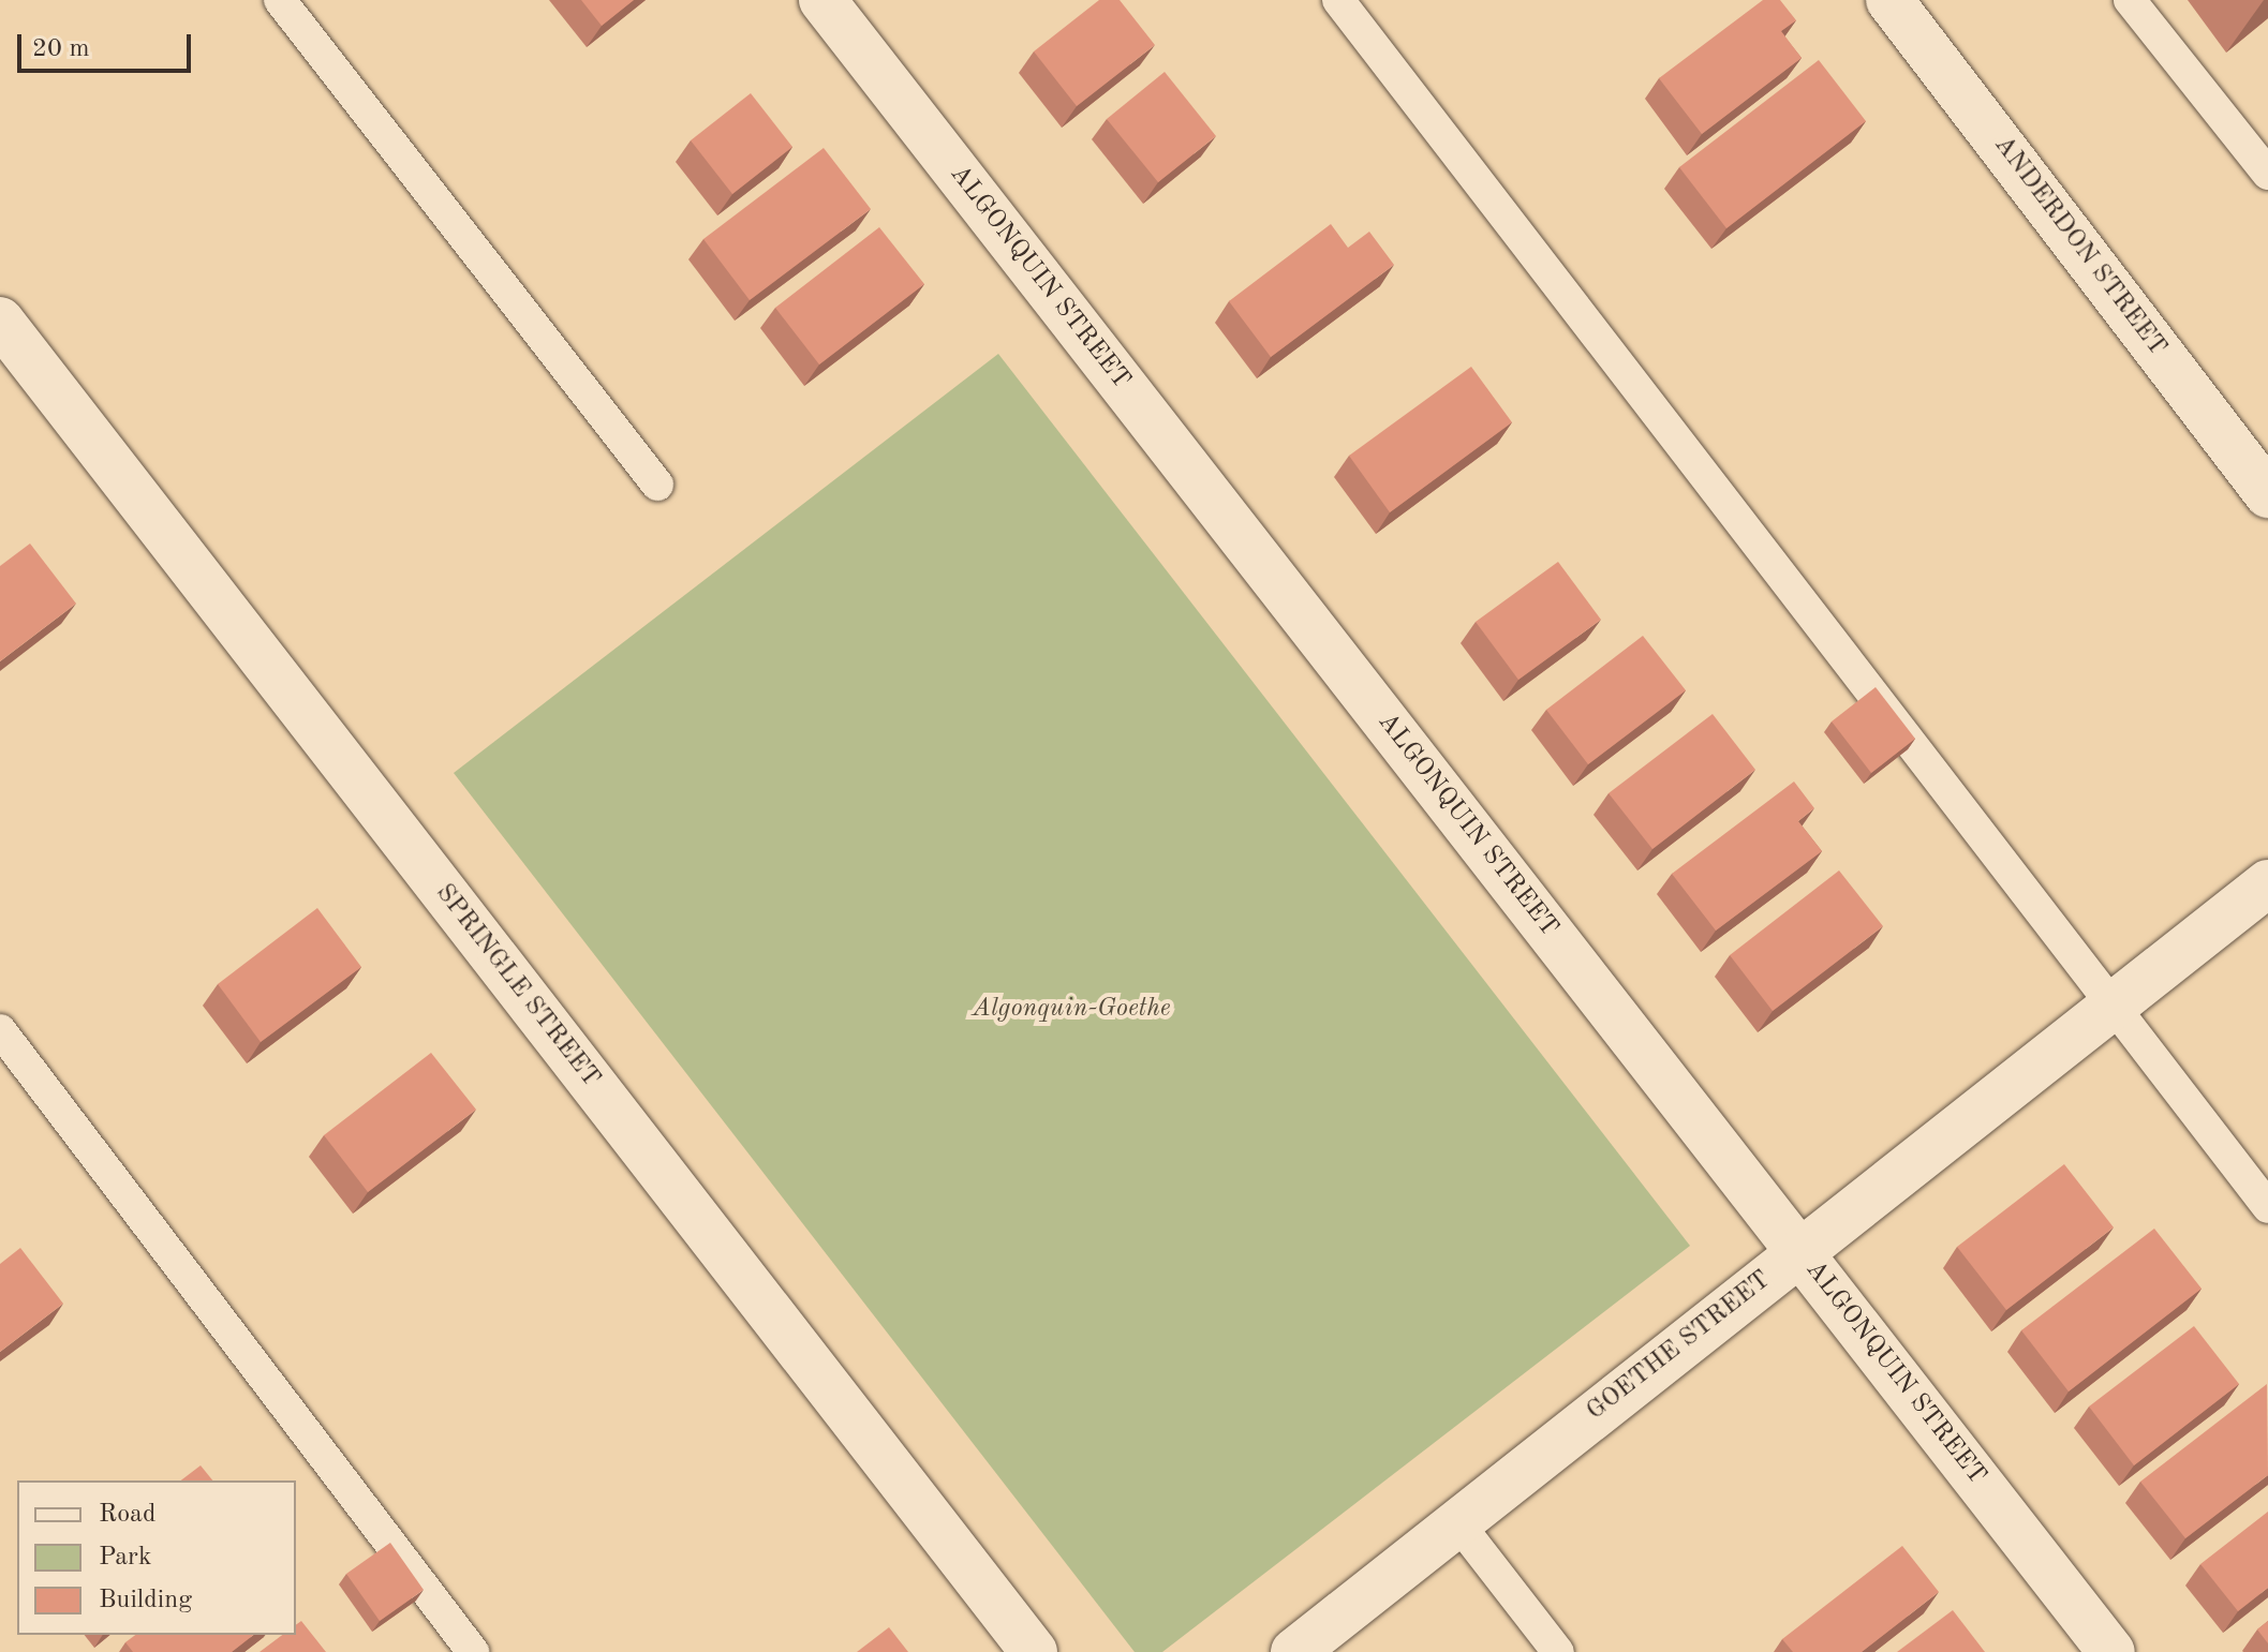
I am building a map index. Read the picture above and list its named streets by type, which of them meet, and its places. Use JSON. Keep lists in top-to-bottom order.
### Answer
{
  "streets": {
    "street": [
      "ANDERDON STREET",
      "ALGONQUIN STREET",
      "SPRINGLE STREET",
      "GOETHE STREET"
    ]
  },
  "crossings": [
    ["ALGONQUIN STREET", "GOETHE STREET"]
  ],
  "parks": ["Algonquin-Goethe"],
  "legend": ["Road", "Park", "Building"],
  "scale_bar": "20 m"
}
